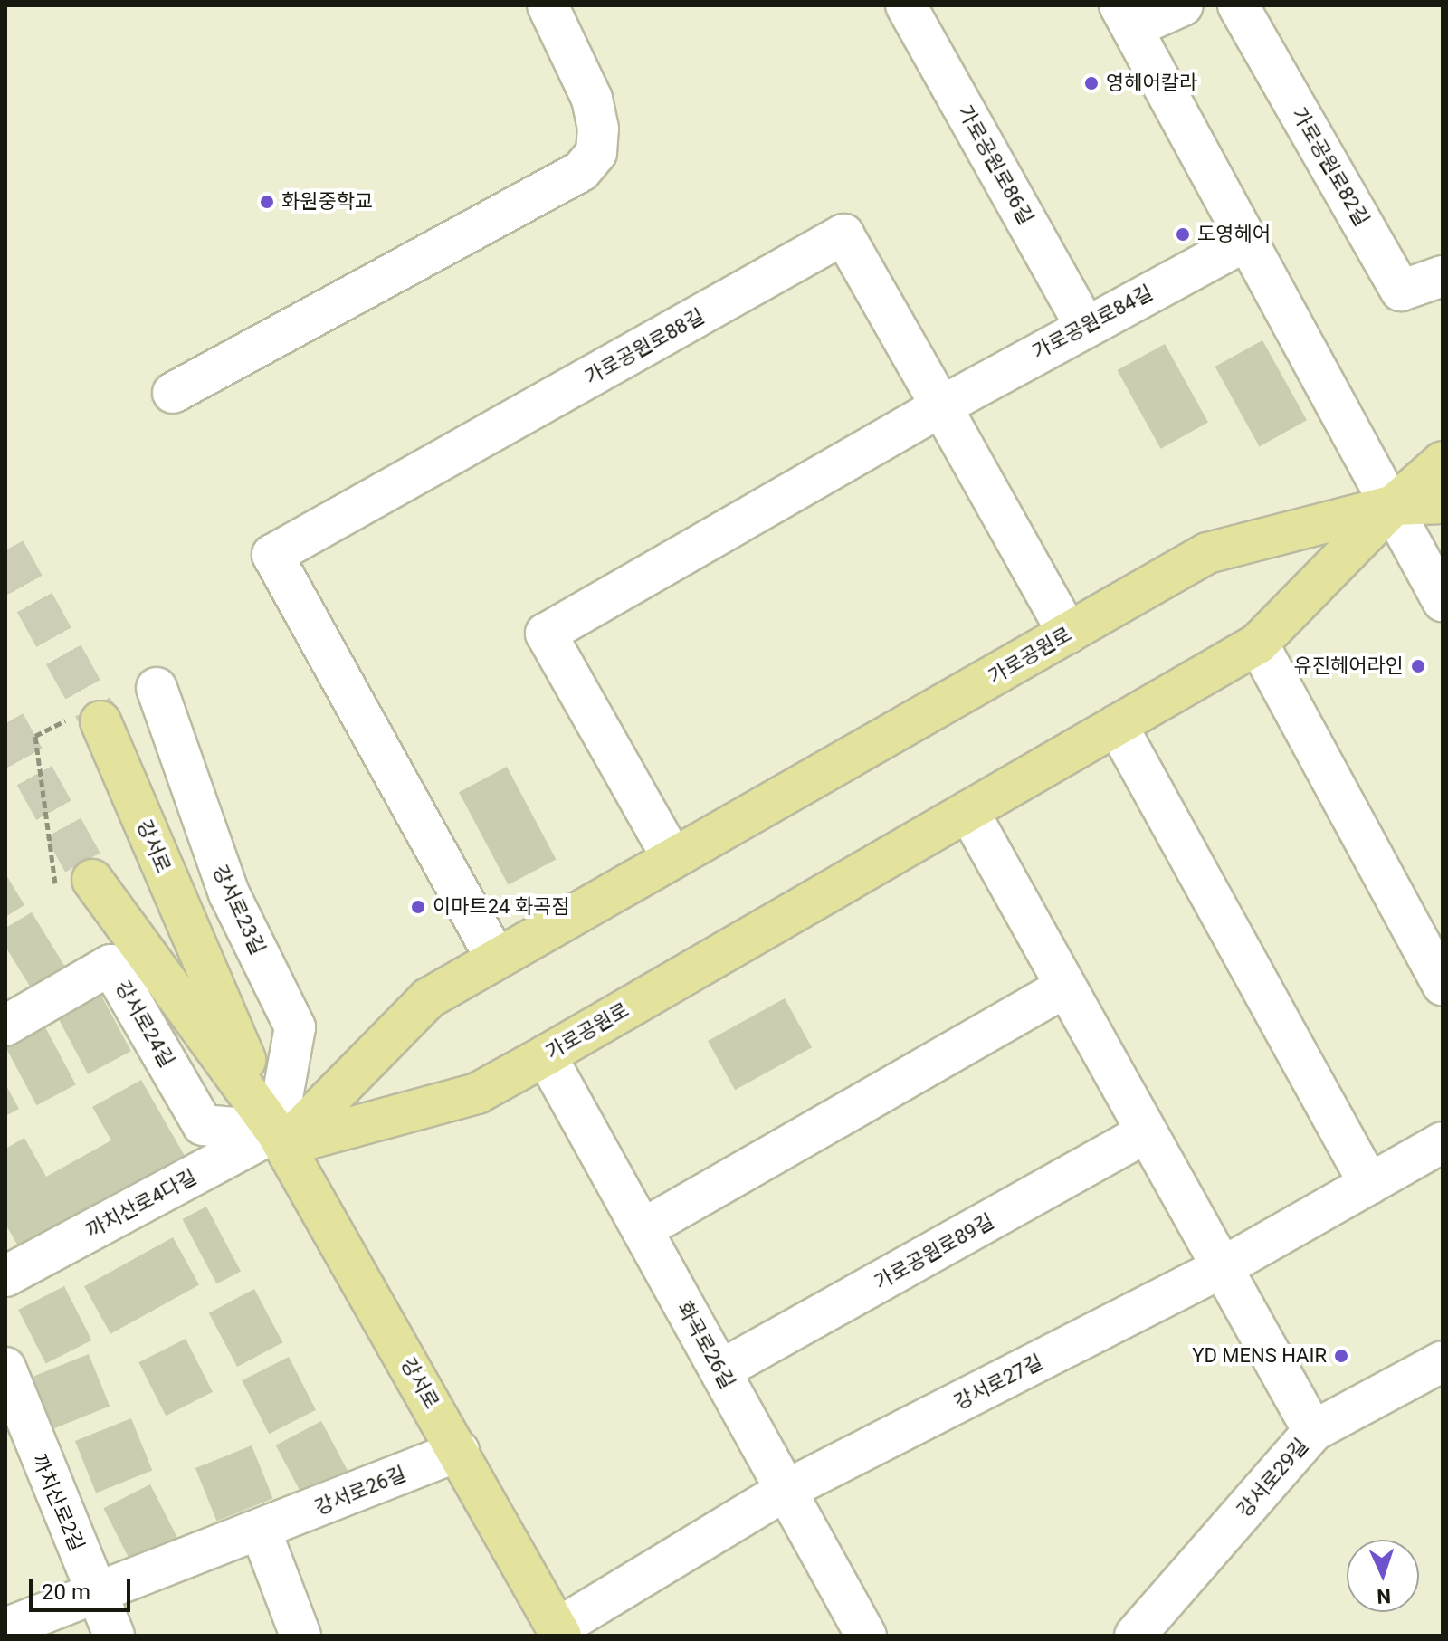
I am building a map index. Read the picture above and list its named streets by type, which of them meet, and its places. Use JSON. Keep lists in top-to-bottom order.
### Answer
{
  "streets": {
    "main road": ["가로공원로", "강서로"],
    "street": [
      "가로공원로86길",
      "가로공원로82길",
      "가로공원로84길",
      "가로공원로88길",
      "강서로23길",
      "강서로24길",
      "까치산로4다길",
      "가로공원로89길",
      "화곡로26길",
      "강서로27길",
      "강서로29길",
      "강서로26길",
      "까치산로2길"
    ]
  },
  "crossings": [
    ["가로공원로86길", "가로공원로84길"],
    ["가로공원로84길", "가로공원로88길"],
    ["가로공원로88길", "가로공원로"],
    ["가로공원로", "강서로"],
    ["가로공원로", "강서로23길"],
    ["가로공원로", "강서로24길"],
    ["가로공원로", "까치산로4다길"],
    ["가로공원로", "화곡로26길"],
    ["강서로", "강서로23길"],
    ["강서로", "강서로24길"],
    ["강서로", "까치산로4다길"],
    ["강서로", "강서로27길"],
    ["강서로", "강서로26길"],
    ["강서로23길", "강서로24길"],
    ["강서로23길", "까치산로4다길"],
    ["강서로24길", "까치산로4다길"],
    ["가로공원로89길", "화곡로26길"],
    ["화곡로26길", "강서로27길"],
    ["강서로26길", "까치산로2길"]
  ],
  "places": [
    "영헤어칼라",
    "화원중학교",
    "도영헤어",
    "유진헤어라인",
    "이마트24 화곡점",
    "YD MENS HAIR"
  ],
  "scale_bar": "20 m",
  "north": "bottom"
}
